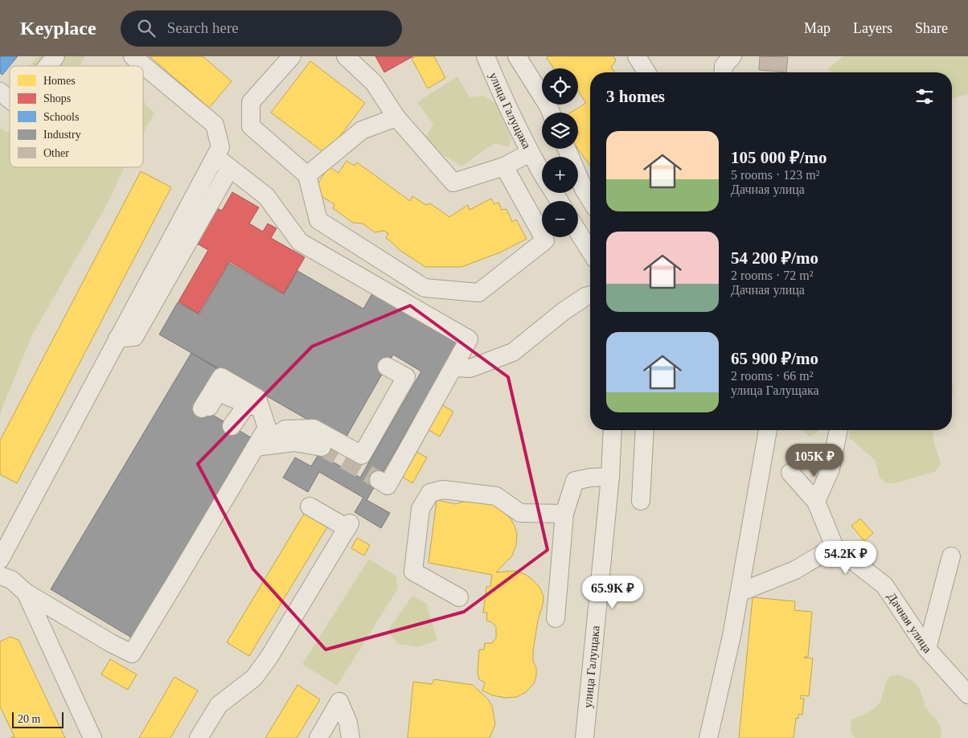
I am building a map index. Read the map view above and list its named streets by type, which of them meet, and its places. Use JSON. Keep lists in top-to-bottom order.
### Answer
{
  "streets": {
    "street": ["улица Галущака", "Дачная улица"]
  },
  "legend": [
    "Homes",
    "Shops",
    "Schools",
    "Industry",
    "Other"
  ],
  "scale_bar": "20 m",
  "page": {
    "header": "Keyplace",
    "search": "Search here",
    "nav": ["Map", "Layers", "Share"],
    "map_buttons": ["+", "−"],
    "heading": "3 homes",
    "list": [
      {
        "name": "105 000 ₽/mo",
        "note": "5 rooms · 123 m² · Дачная улица"
      },
      {
        "name": "54 200 ₽/mo",
        "note": "2 rooms · 72 m² · Дачная улица"
      },
      {
        "name": "65 900 ₽/mo",
        "note": "2 rooms · 66 m² · улица Галущака"
      }
    ],
    "price": ["105K ₽", "54.2K ₽", "65.9K ₽"],
    "scale": "20 m"
  }
}
